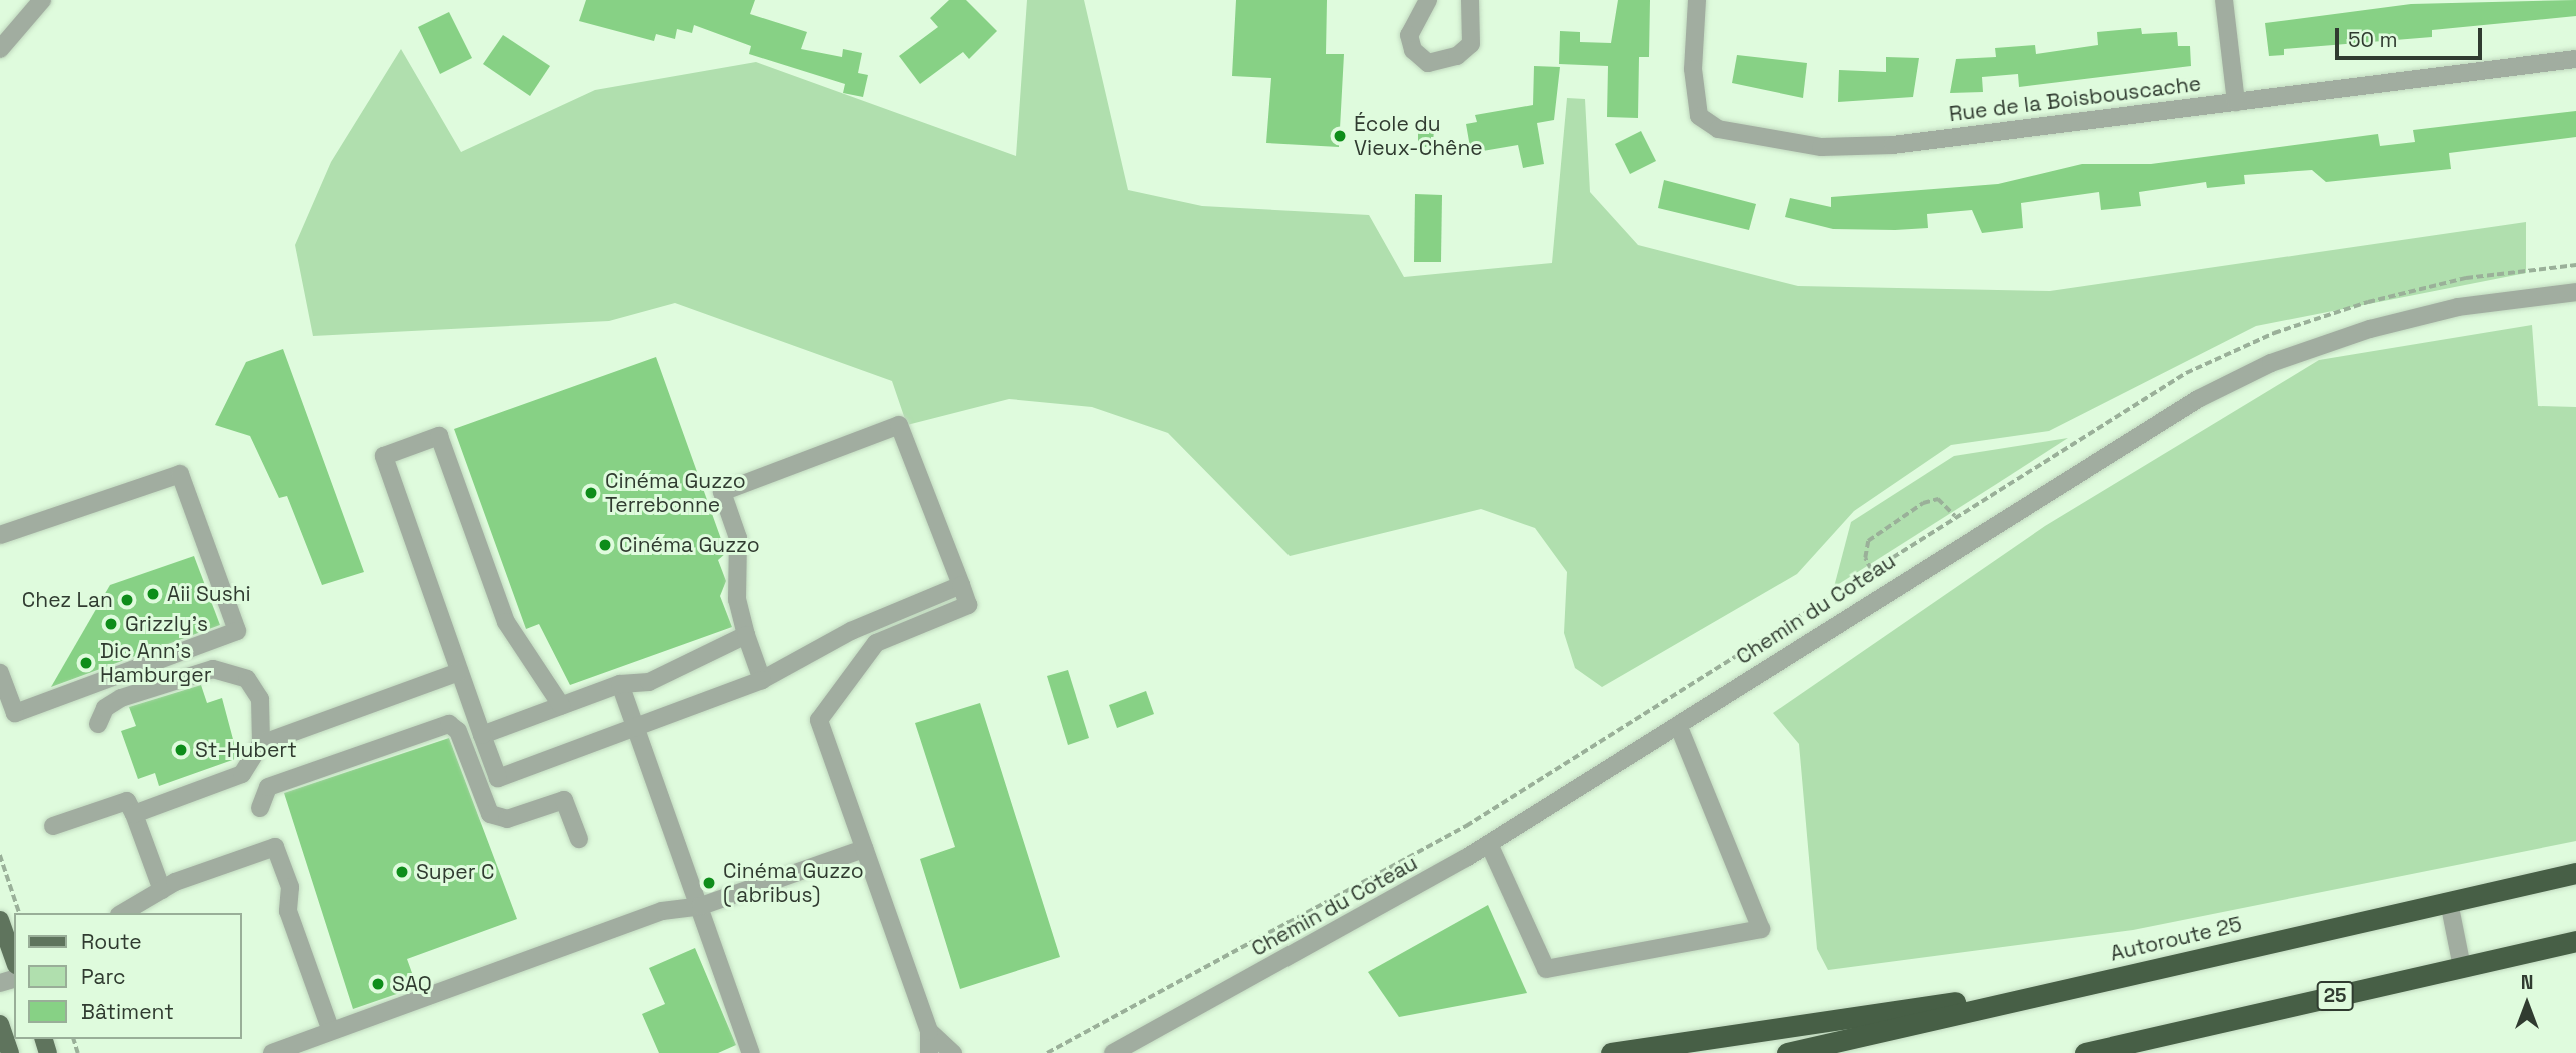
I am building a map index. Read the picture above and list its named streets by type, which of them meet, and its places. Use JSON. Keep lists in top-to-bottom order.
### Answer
{
  "streets": {
    "highway": ["Autoroute 25", "25"],
    "street": ["Rue de la Boisbouscache", "Chemin du Coteau"]
  },
  "places": [
    "École du Vieux-Chêne",
    "Cinéma Guzzo Terrebonne",
    "Cinéma Guzzo",
    "Aii Sushi",
    "Chez Lan",
    "Grizzly's",
    "Dic Ann's Hamburger",
    "St-Hubert",
    "Super C",
    "Cinéma Guzzo ( abribus)",
    "SAQ"
  ],
  "legend": ["Route", "Parc", "Bâtiment"],
  "scale_bar": "50 m",
  "north": "top"
}
